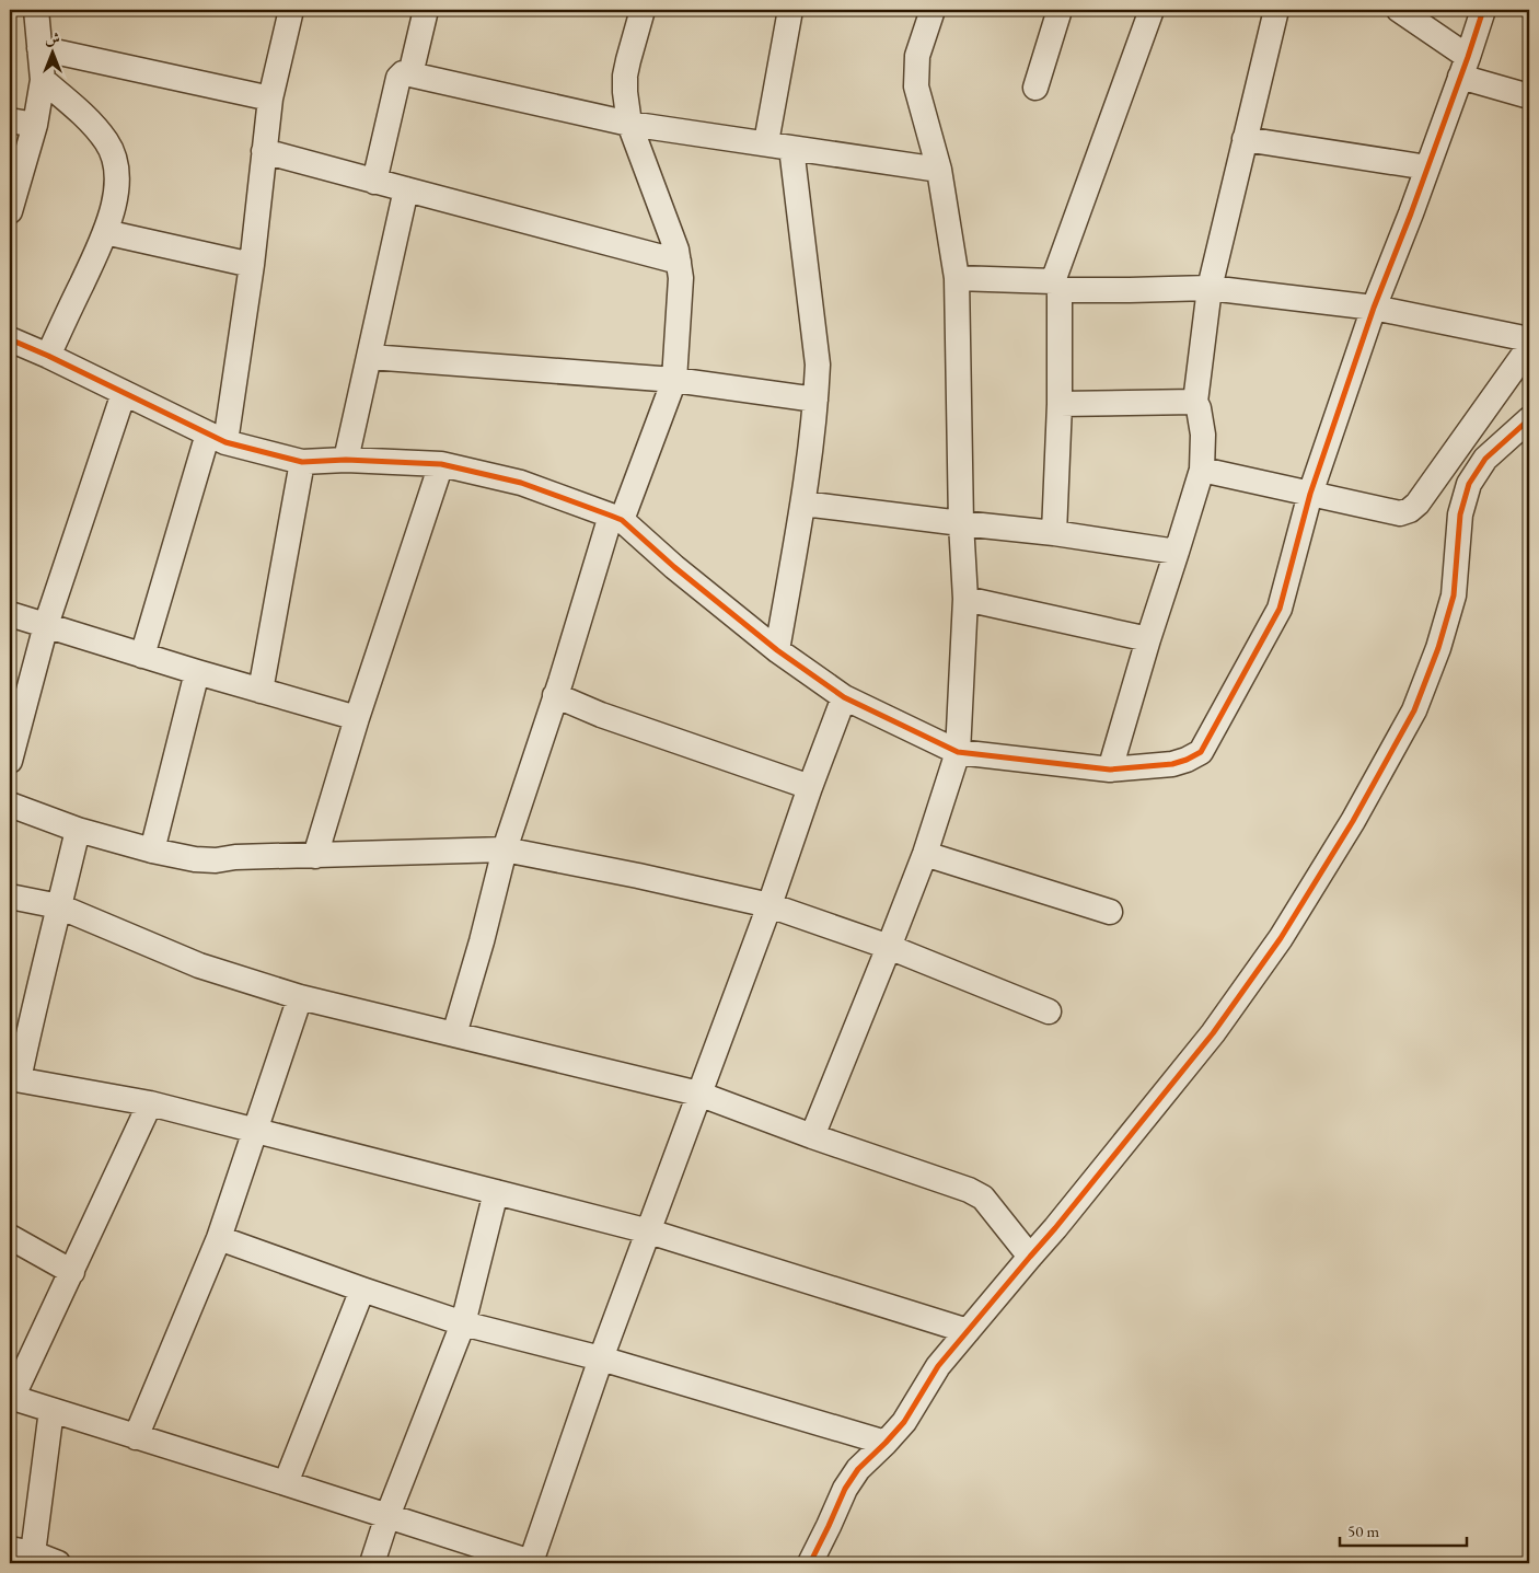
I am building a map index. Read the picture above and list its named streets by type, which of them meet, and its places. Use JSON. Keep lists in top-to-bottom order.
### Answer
{
  "scale_bar": "50 m",
  "north": "top"
}
